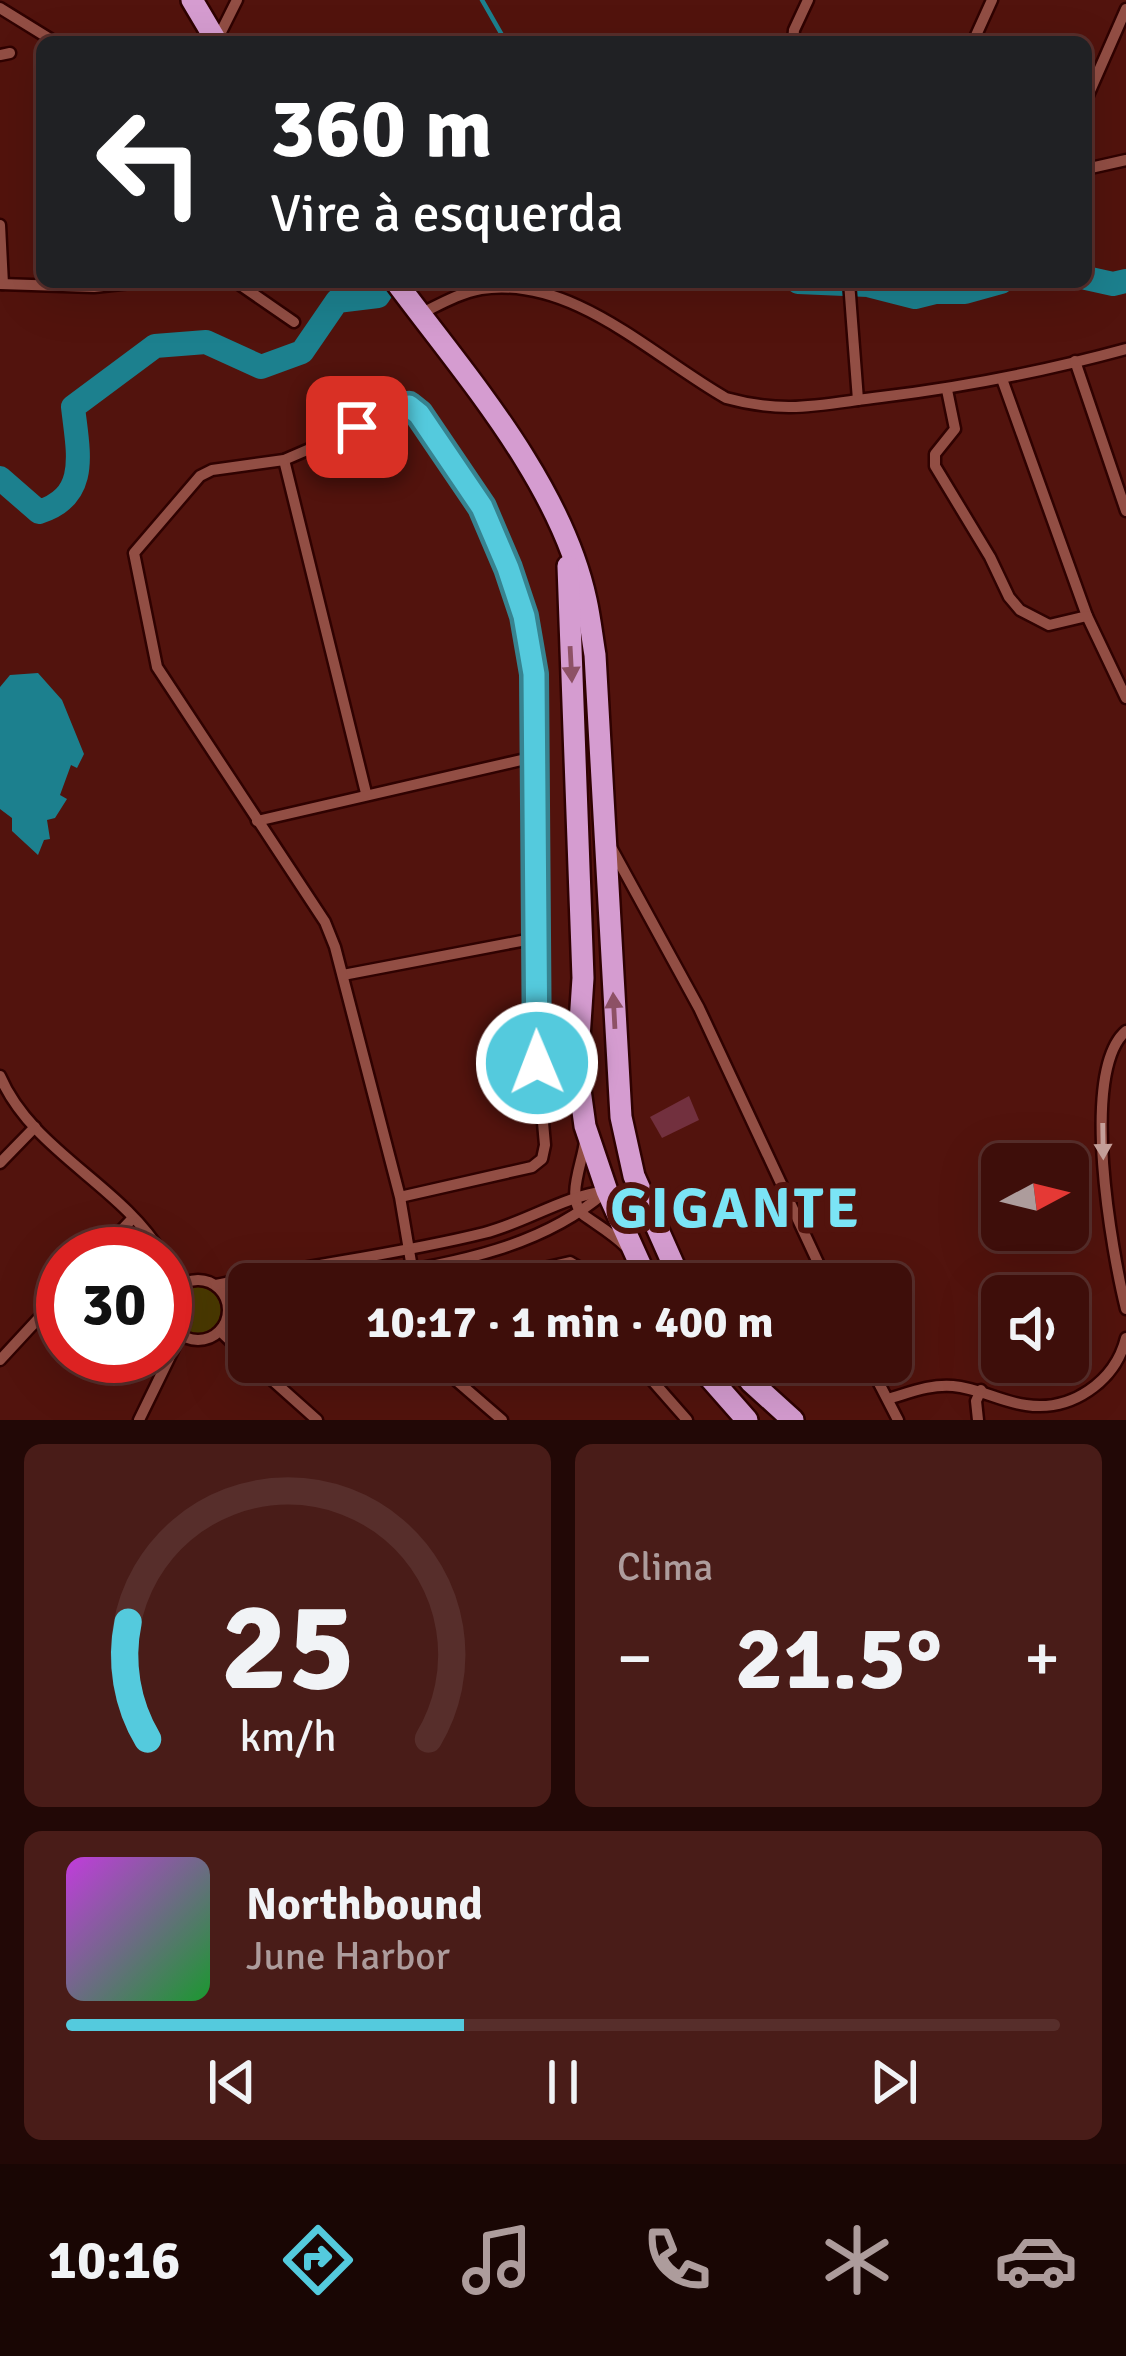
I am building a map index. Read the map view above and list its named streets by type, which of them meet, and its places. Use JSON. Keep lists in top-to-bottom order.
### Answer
{
  "districts": ["GIGANTE"],
  "north": "right",
  "page": {
    "turn": ["360 m", "Vire à esquerda"],
    "limit": "30",
    "trip": "10:17 · 1 min · 400 m",
    "tile": "Clima",
    "heat": ["−", "21.5°", "+"],
    "song": ["Northbound", "June Harbor"],
    "tabs": "10:16",
    "gauge": ["25", "km/h"]
  }
}
